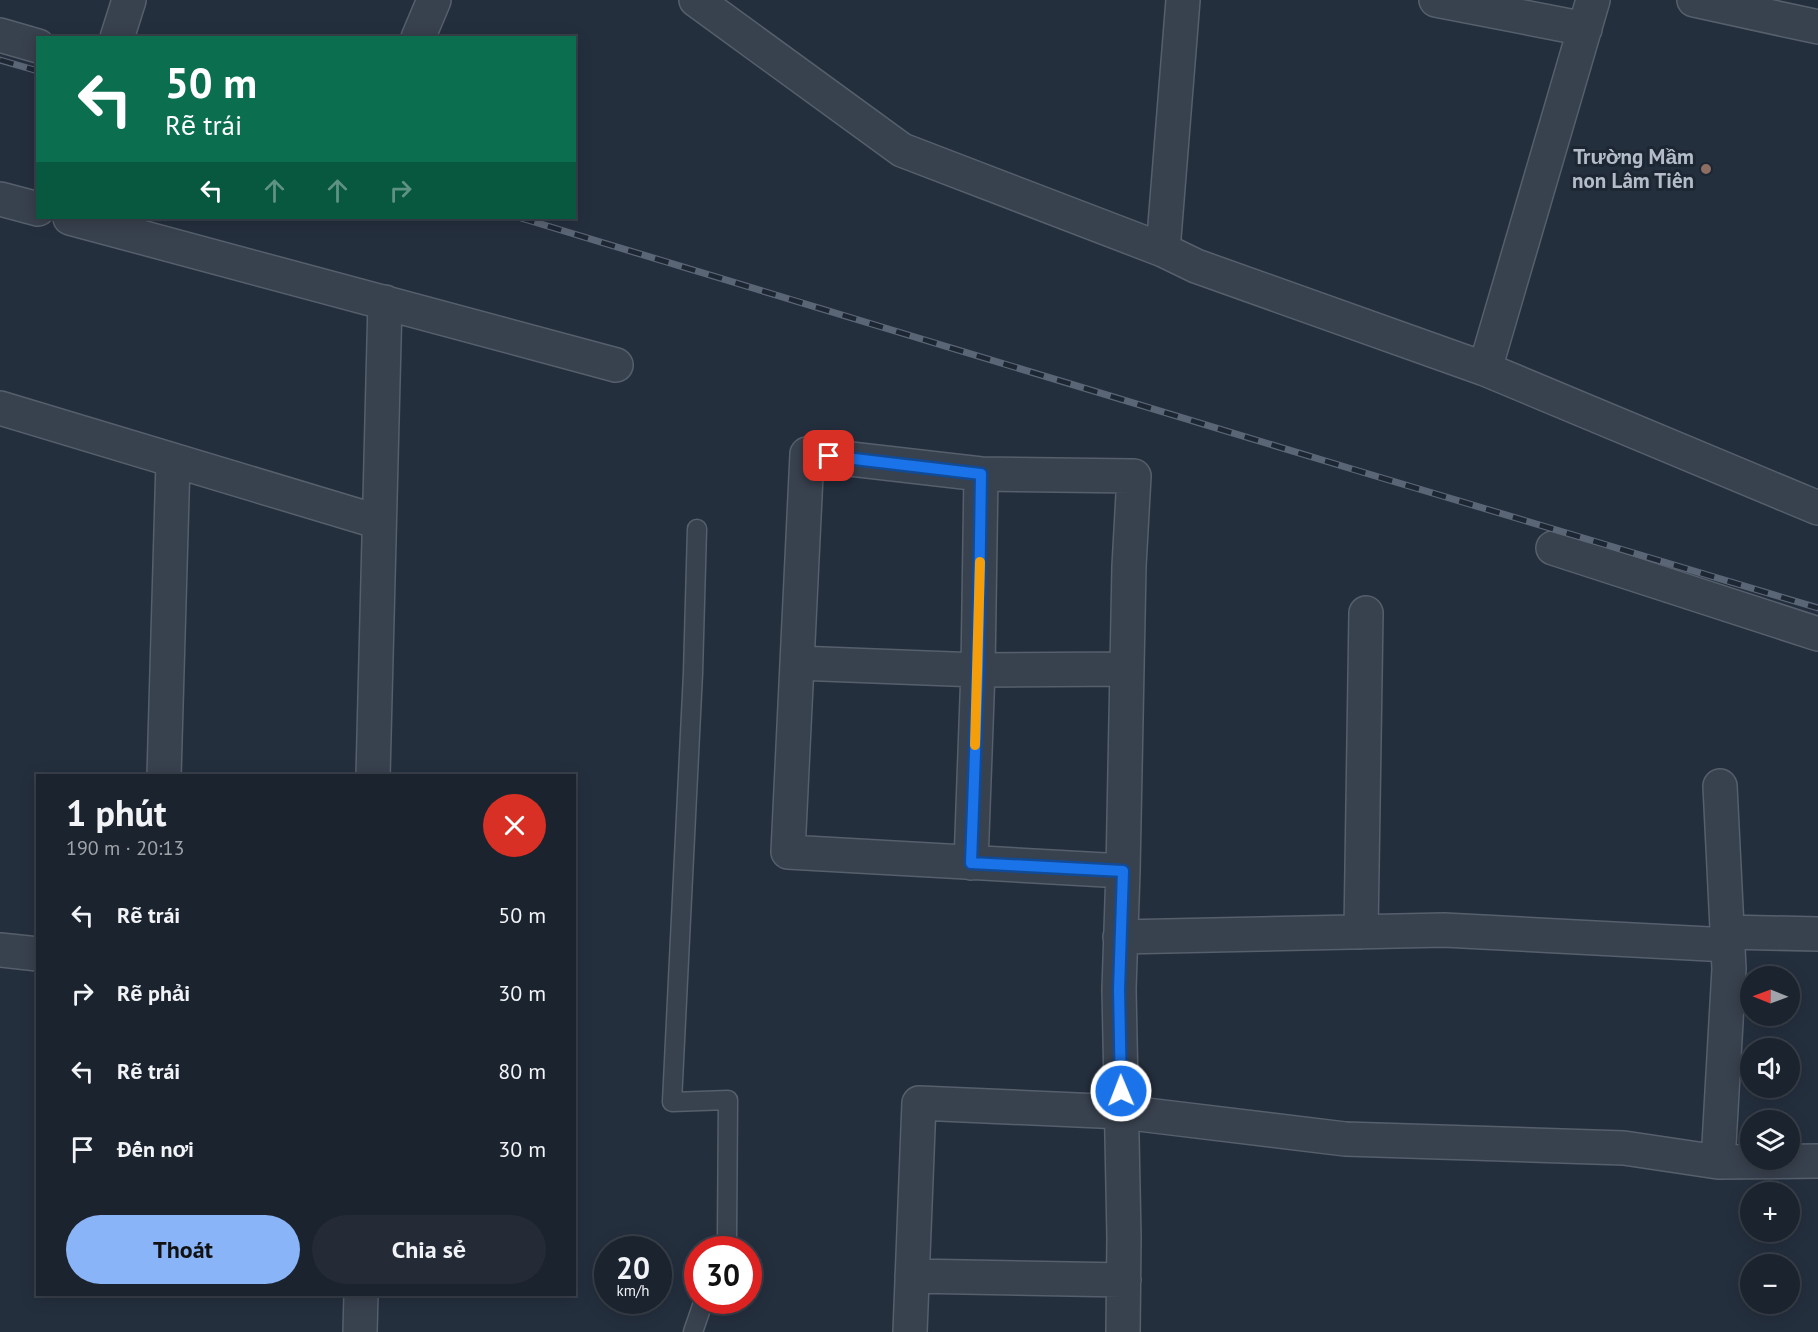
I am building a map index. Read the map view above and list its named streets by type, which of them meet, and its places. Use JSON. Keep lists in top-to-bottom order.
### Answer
{
  "places": ["Trường Mầm non Lâm Tiên"],
  "north": "left",
  "page": {
    "turn": ["50 m", "Rẽ trái"],
    "heading": ["1 phút", "190 m · 20:13"],
    "list": [
      {
        "name": "Rẽ trái",
        "value": "50 m"
      },
      {
        "name": "Rẽ phải",
        "value": "30 m"
      },
      {
        "name": "Rẽ trái",
        "value": "80 m"
      },
      {
        "name": "Đến nơi",
        "value": "30 m"
      }
    ],
    "map_buttons": ["+", "−"],
    "buttons": ["Thoát", "Chia sẻ"],
    "speed": "20 km/h",
    "limit": "30"
  }
}
